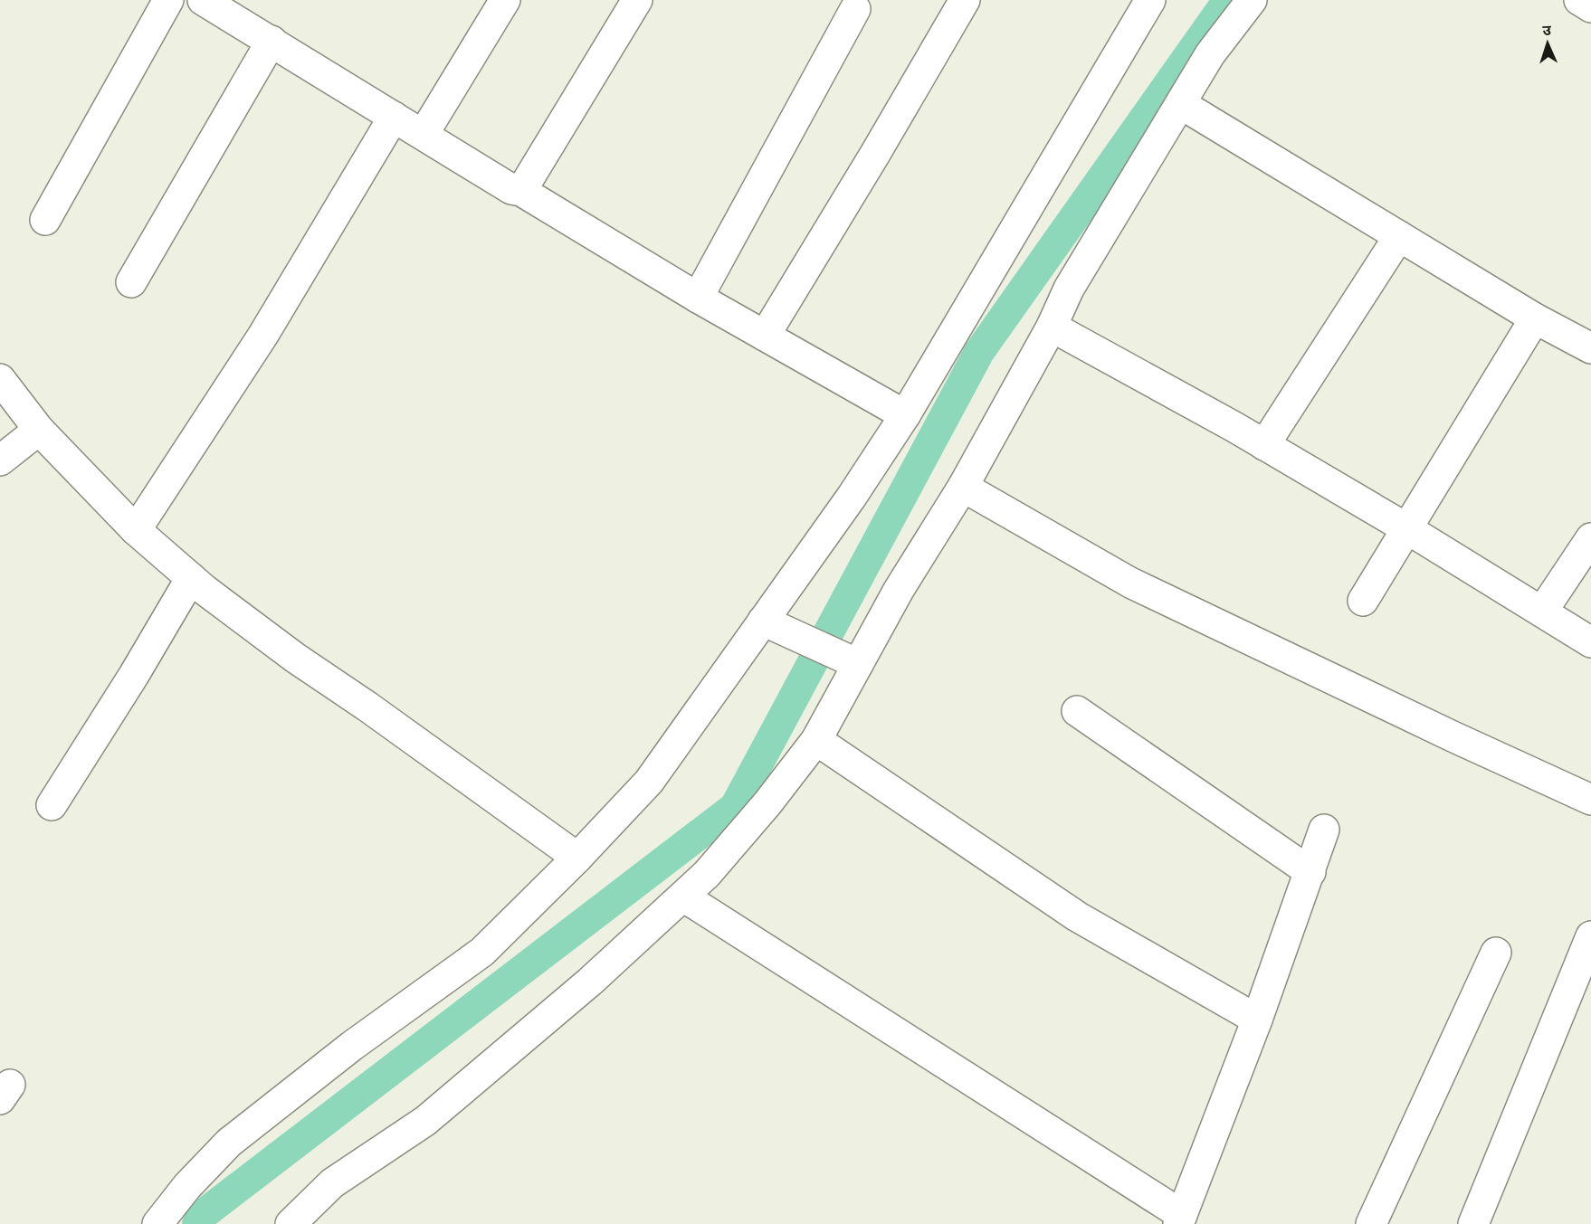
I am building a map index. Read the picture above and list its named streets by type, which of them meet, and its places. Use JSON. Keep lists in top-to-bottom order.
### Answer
{
  "north": "top"
}
